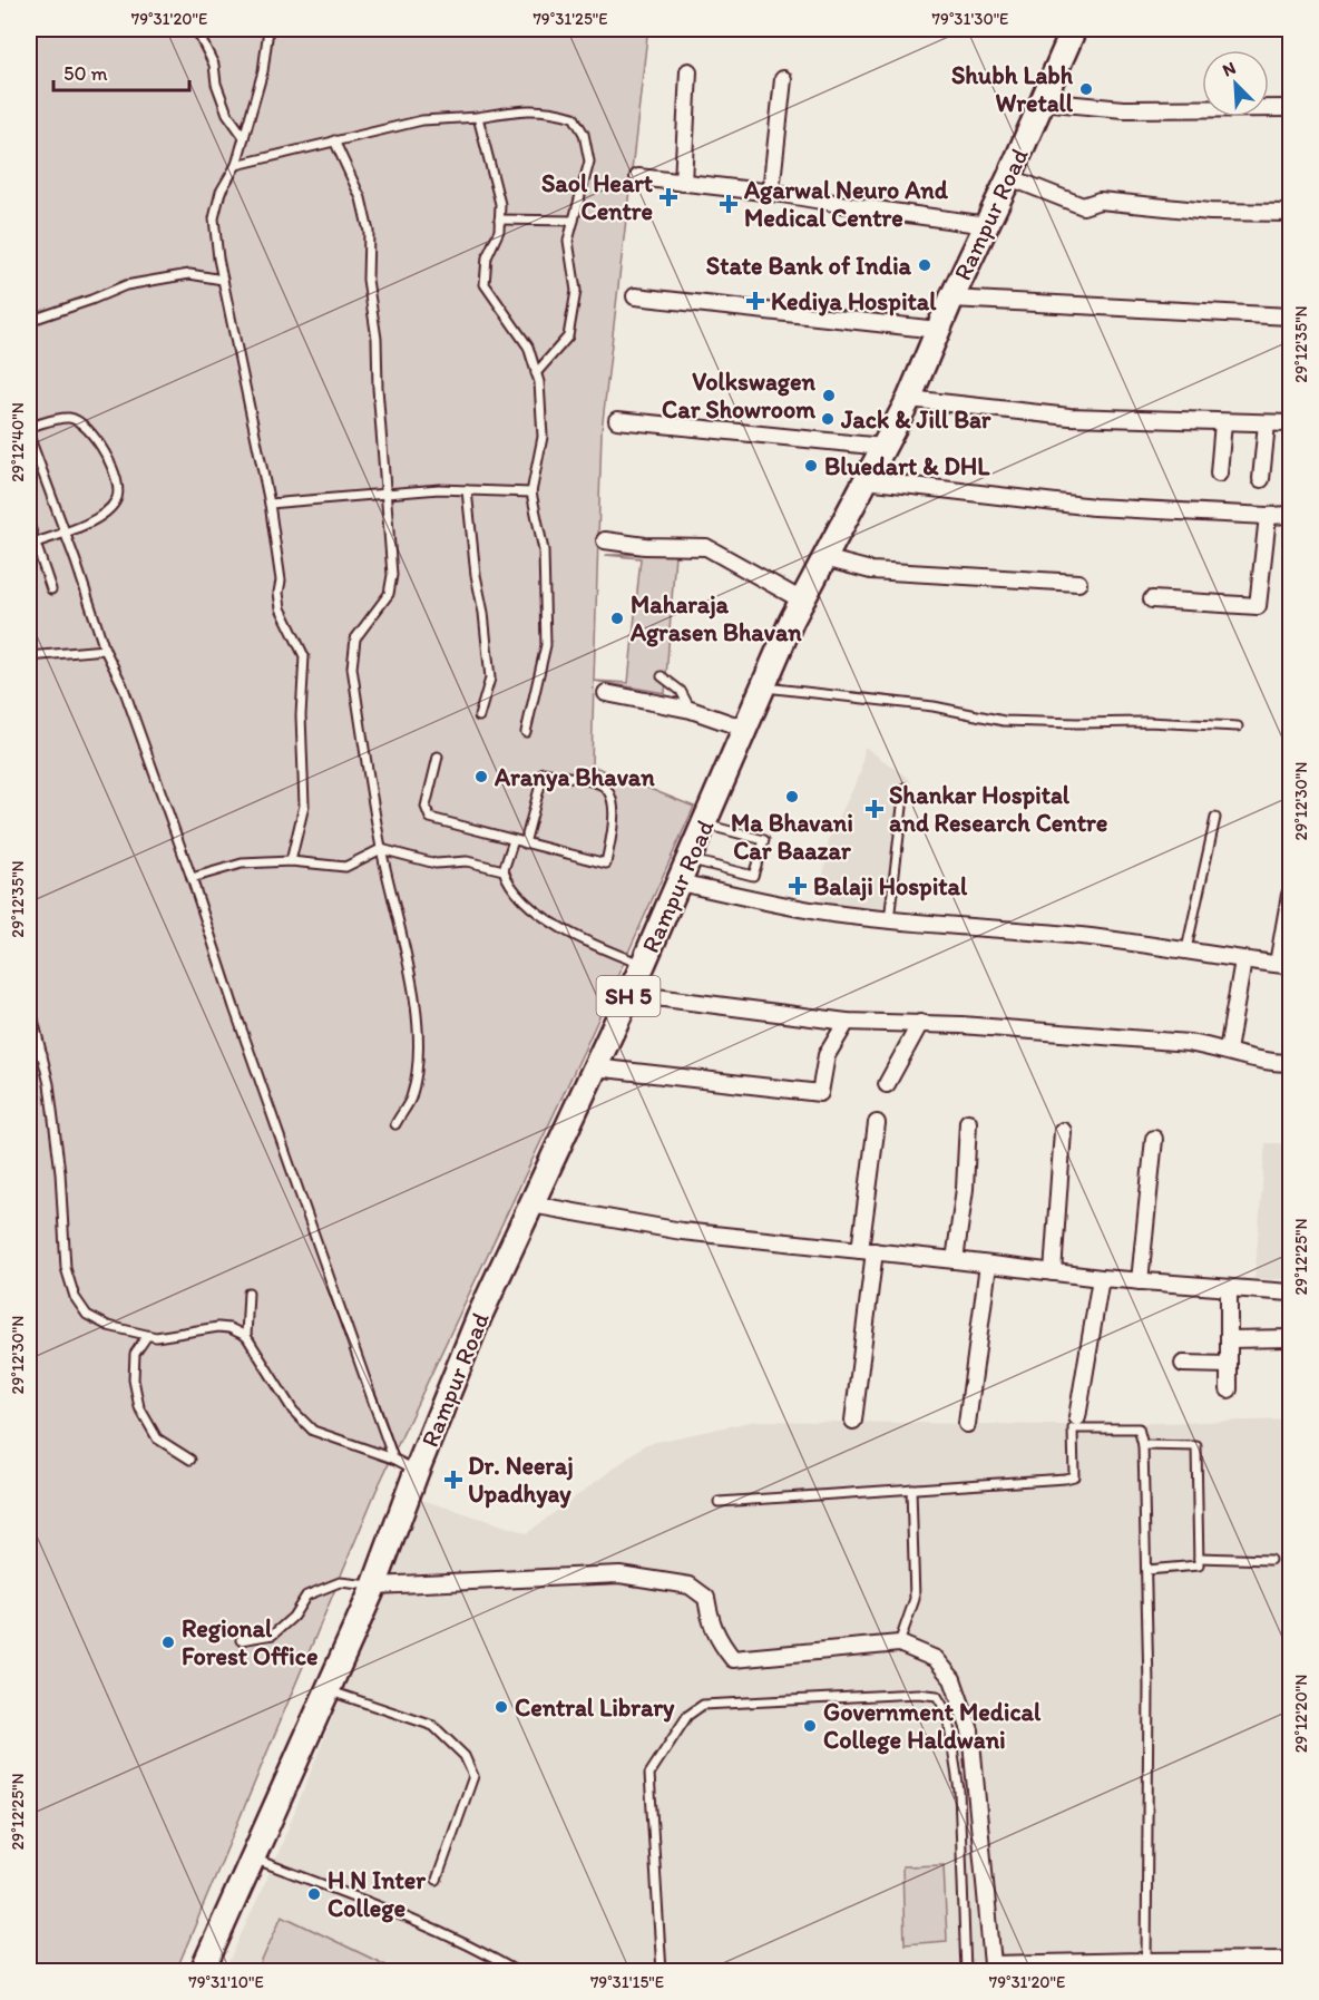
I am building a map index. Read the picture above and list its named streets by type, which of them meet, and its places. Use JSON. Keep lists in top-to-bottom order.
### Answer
{
  "streets": {
    "main road": ["Rampur Road", "SH 5"]
  },
  "places": {
    "other": [
      "Shubh Labh Wretall",
      "State Bank of India",
      "Volkswagen Car Showroom",
      "Jack & Jill Bar",
      "Bluedart & DHL",
      "Maharaja Agrasen Bhavan",
      "Aranya Bhavan",
      "Ma Bhavani Car Baazar",
      "Regional Forest Office",
      "Central Library",
      "Government Medical College Haldwani",
      "H N Inter College"
    ],
    "health": [
      "Saol Heart Centre",
      "Agarwal Neuro And Medical Centre",
      "Kediya Hospital",
      "Shankar Hospital and Research Centre",
      "Balaji Hospital",
      "Dr. Neeraj Upadhyay"
    ]
  },
  "scale_bar": "50 m",
  "north": "top left",
  "coordinates": [
    "79°31'20\"E",
    "79°31'25\"E",
    "79°31'30\"E",
    "29°12'35\"N",
    "29°12'40\"N",
    "29°12'30\"N",
    "29°12'25\"N",
    "29°12'20\"N",
    "79°31'10\"E",
    "79°31'15\"E"
  ]
}
